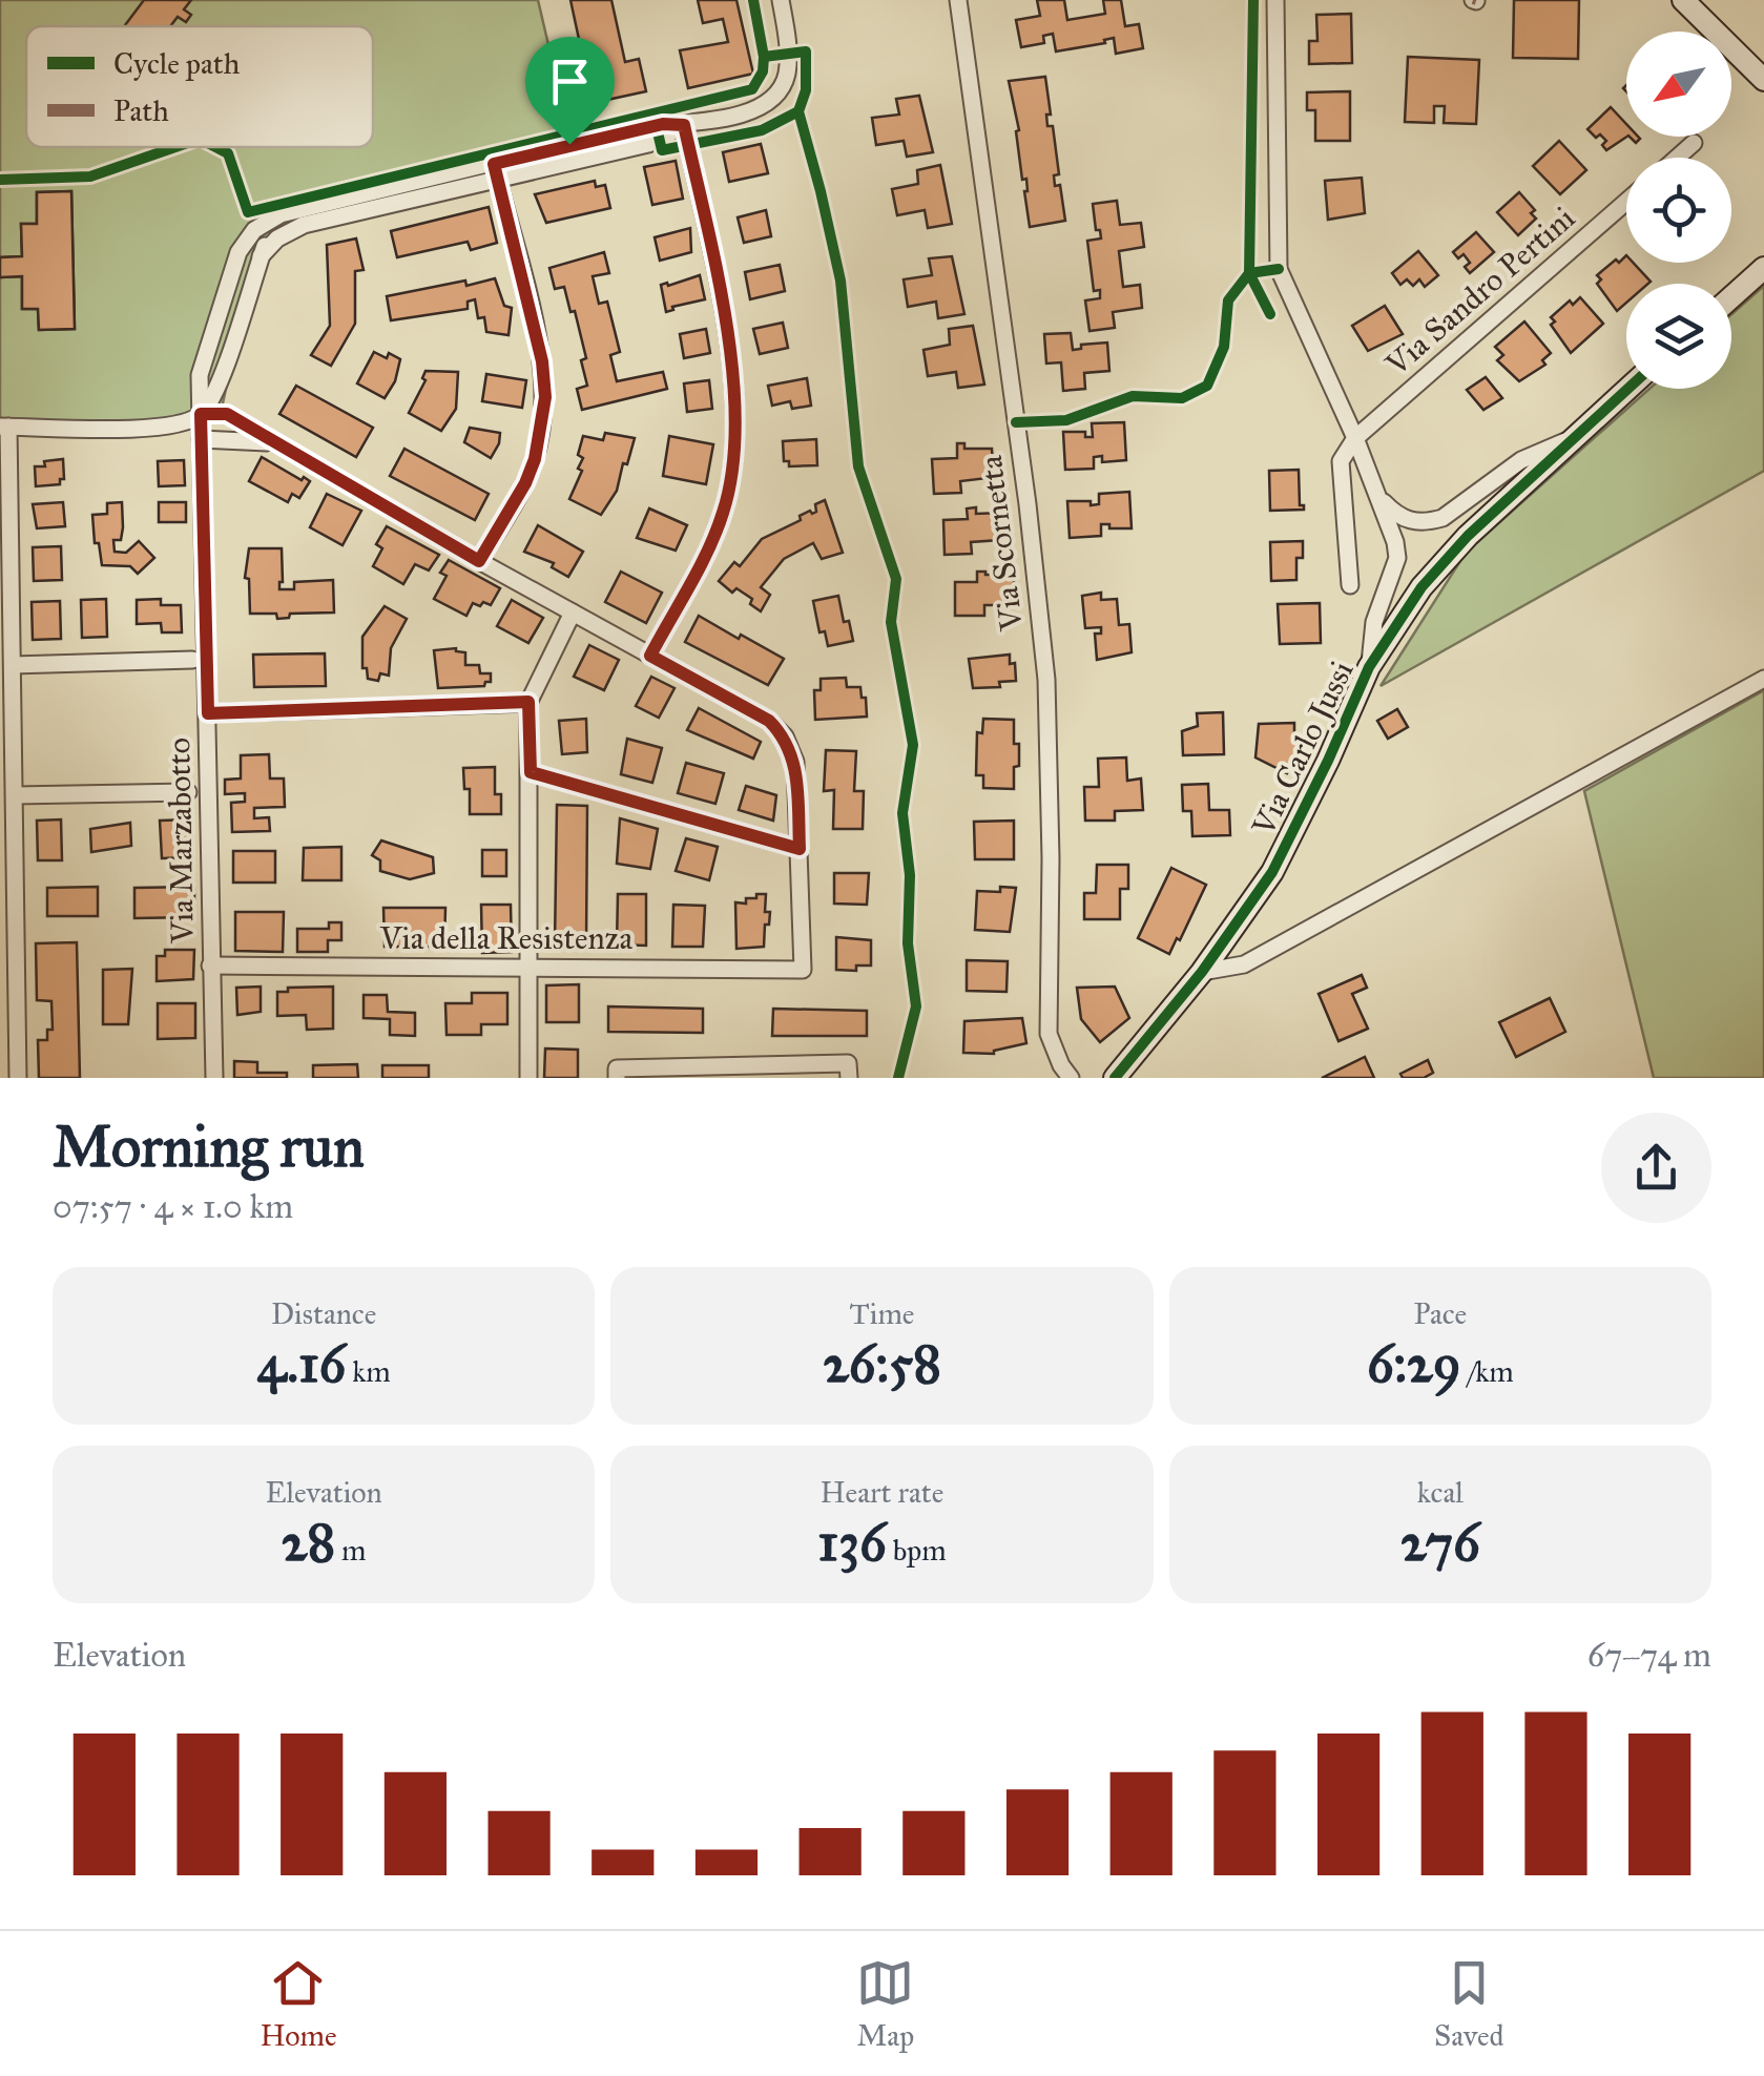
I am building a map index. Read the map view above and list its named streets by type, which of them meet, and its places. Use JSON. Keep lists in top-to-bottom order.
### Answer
{
  "streets": {
    "street": [
      "Via Sandro Pertini",
      "Via Scornetta",
      "Via Carlo Jussi",
      "Via Marzabotto",
      "Via della Resistenza"
    ]
  },
  "crossings": [
    ["Via Marzabotto", "Via della Resistenza"]
  ],
  "legend": ["Cycle path", "Path"],
  "north": "bottom left",
  "page": {
    "heading": ["Morning run", "07:57 · 4 × 1.0 km"],
    "stats": [
      ["Distance", "4.16 km"],
      ["Time", "26:58"],
      ["Pace", "6:29 /km"],
      ["Elevation", "28 m"],
      ["Heart rate", "136 bpm"],
      ["kcal", "276"]
    ],
    "chart": ["Elevation", "67–74 m"],
    "tabs": ["Home", "Map", "Saved"]
  }
}
